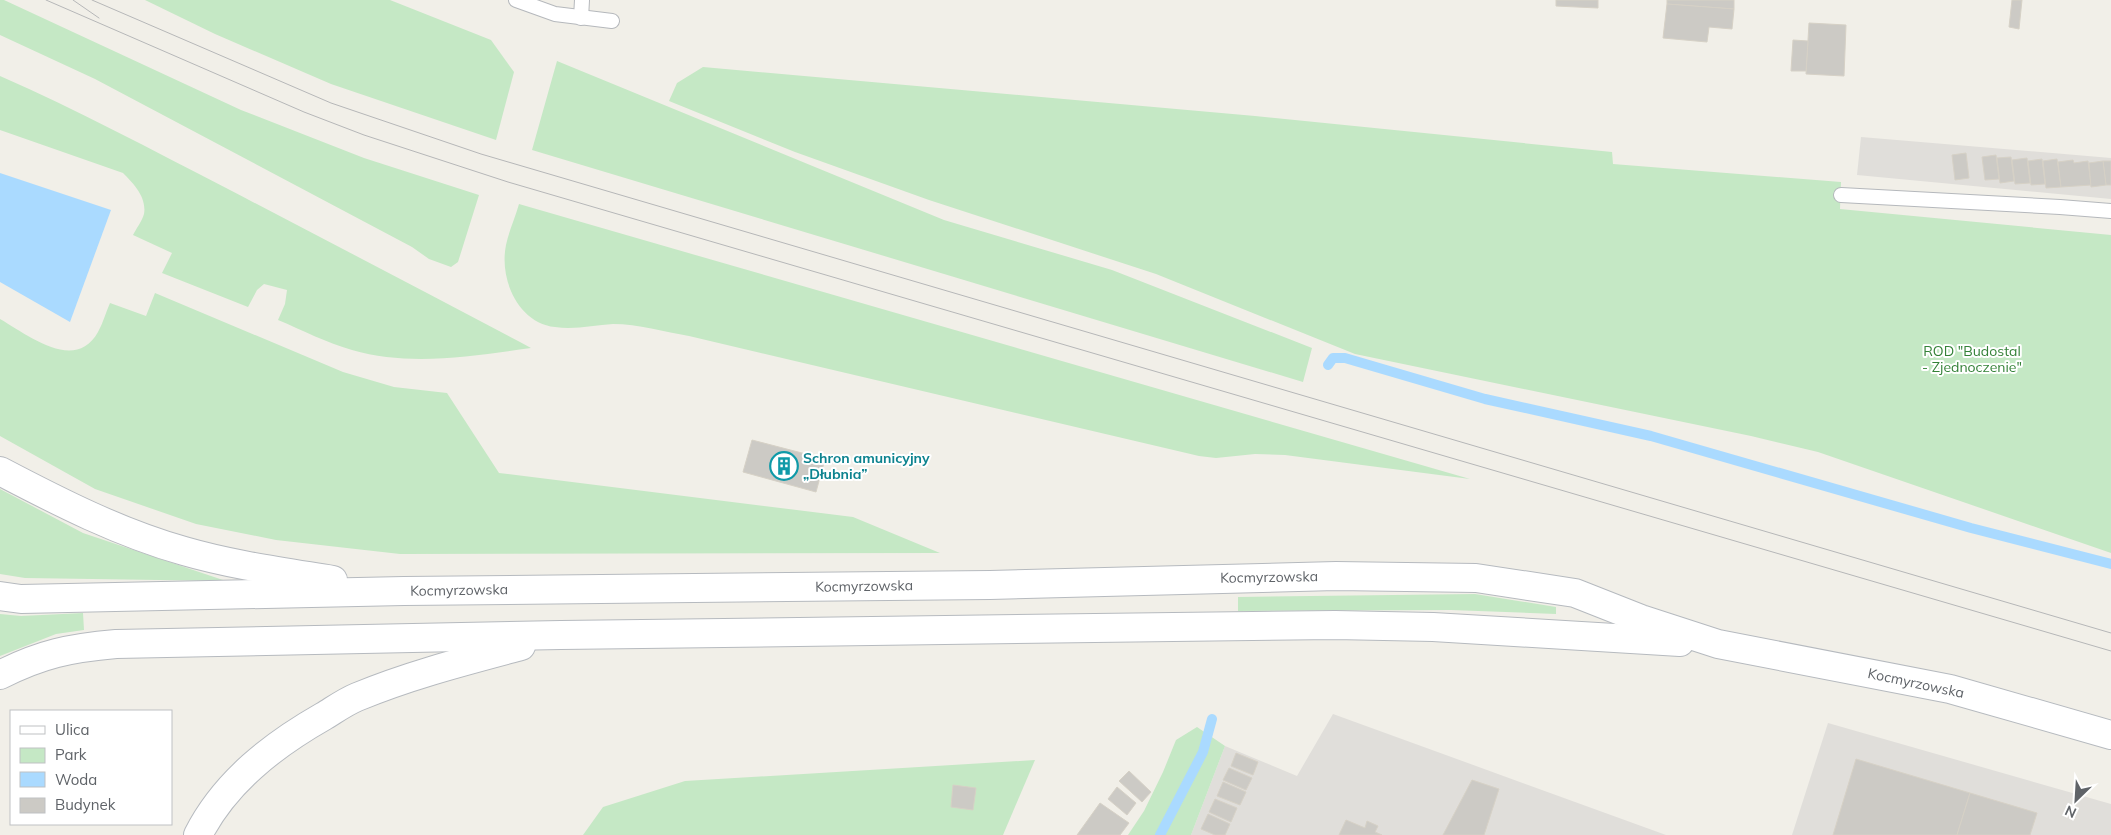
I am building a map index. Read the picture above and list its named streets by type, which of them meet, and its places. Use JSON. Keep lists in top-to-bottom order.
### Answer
{
  "streets": {
    "main road": ["Kocmyrzowska"]
  },
  "parks": ["ROD \"Budostal - Zjednoczenie\""],
  "places": {
    "building": ["Schron amunicyjny „Dłubnia”"]
  },
  "legend": [
    "Ulica",
    "Park",
    "Woda",
    "Budynek"
  ],
  "north": "bottom left"
}
